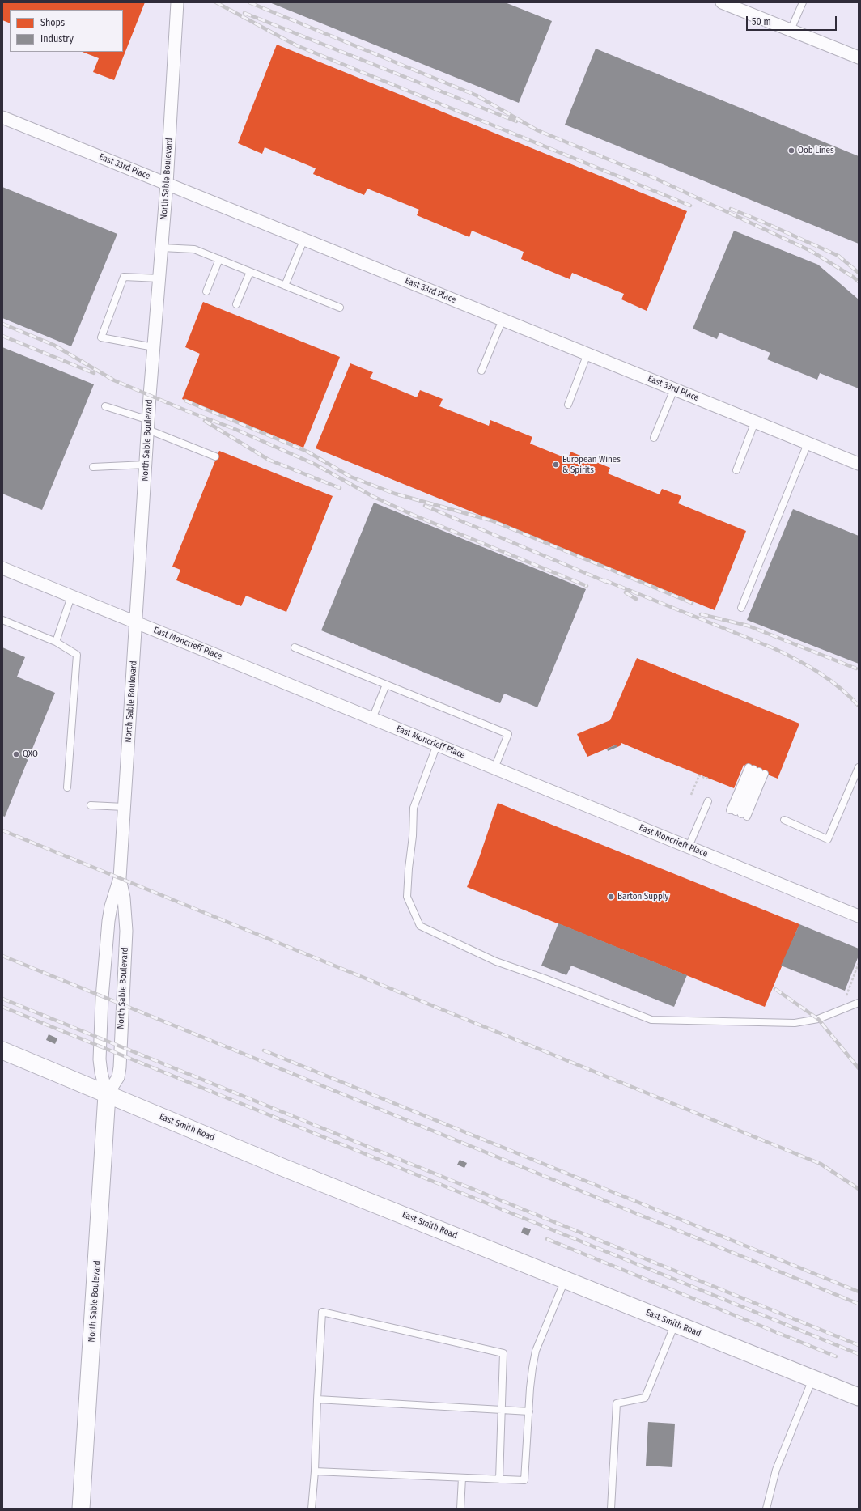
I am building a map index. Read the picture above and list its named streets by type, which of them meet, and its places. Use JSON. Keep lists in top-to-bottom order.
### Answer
{
  "streets": {
    "street": [
      "East 33rd Place",
      "North Sable Boulevard",
      "East Moncrieff Place",
      "East Smith Road"
    ]
  },
  "crossings": [
    ["East 33rd Place", "North Sable Boulevard"],
    ["North Sable Boulevard", "East Moncrieff Place"],
    ["North Sable Boulevard", "East Smith Road"]
  ],
  "places": [
    "Oob Lines",
    "European Wines & Spirits",
    "QXO",
    "Barton Supply"
  ],
  "legend": ["Shops", "Industry"],
  "scale_bar": "50 m"
}
